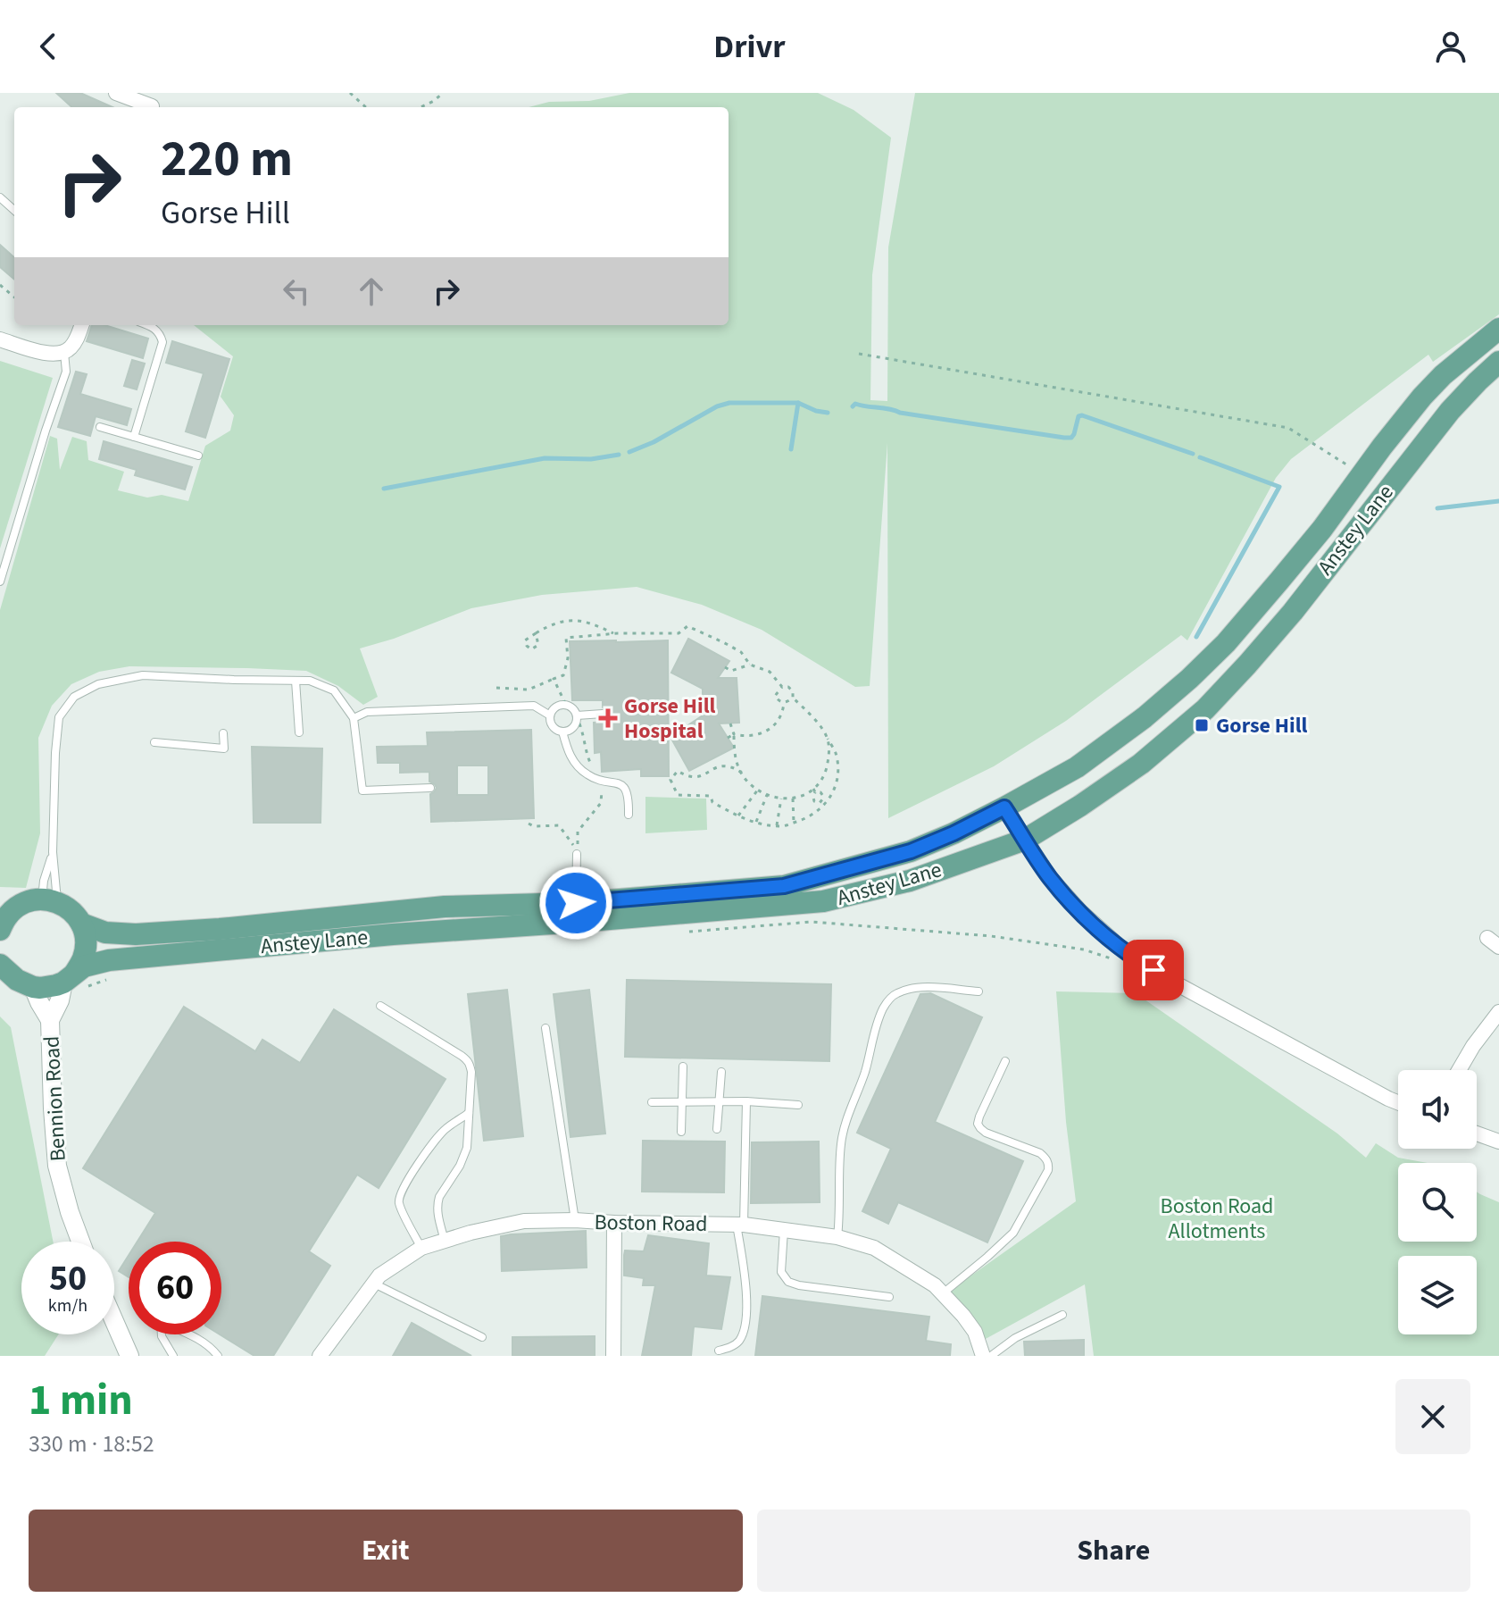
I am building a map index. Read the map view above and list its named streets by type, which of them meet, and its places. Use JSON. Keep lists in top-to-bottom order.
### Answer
{
  "streets": {
    "main road": ["Anstey Lane"],
    "street": ["Bennion Road", "Boston Road"]
  },
  "crossings": [
    ["Anstey Lane", "Bennion Road"]
  ],
  "parks": ["Boston Road Allotments"],
  "places": {
    "health": ["Gorse Hill Hospital"],
    "transit": ["Gorse Hill"]
  },
  "page": {
    "header": "Drivr",
    "turn": ["220 m", "Gorse Hill"],
    "speed": "50 km/h",
    "limit": "60",
    "heading": ["1 min", "330 m · 18:52"],
    "buttons": ["Exit", "Share"]
  }
}
